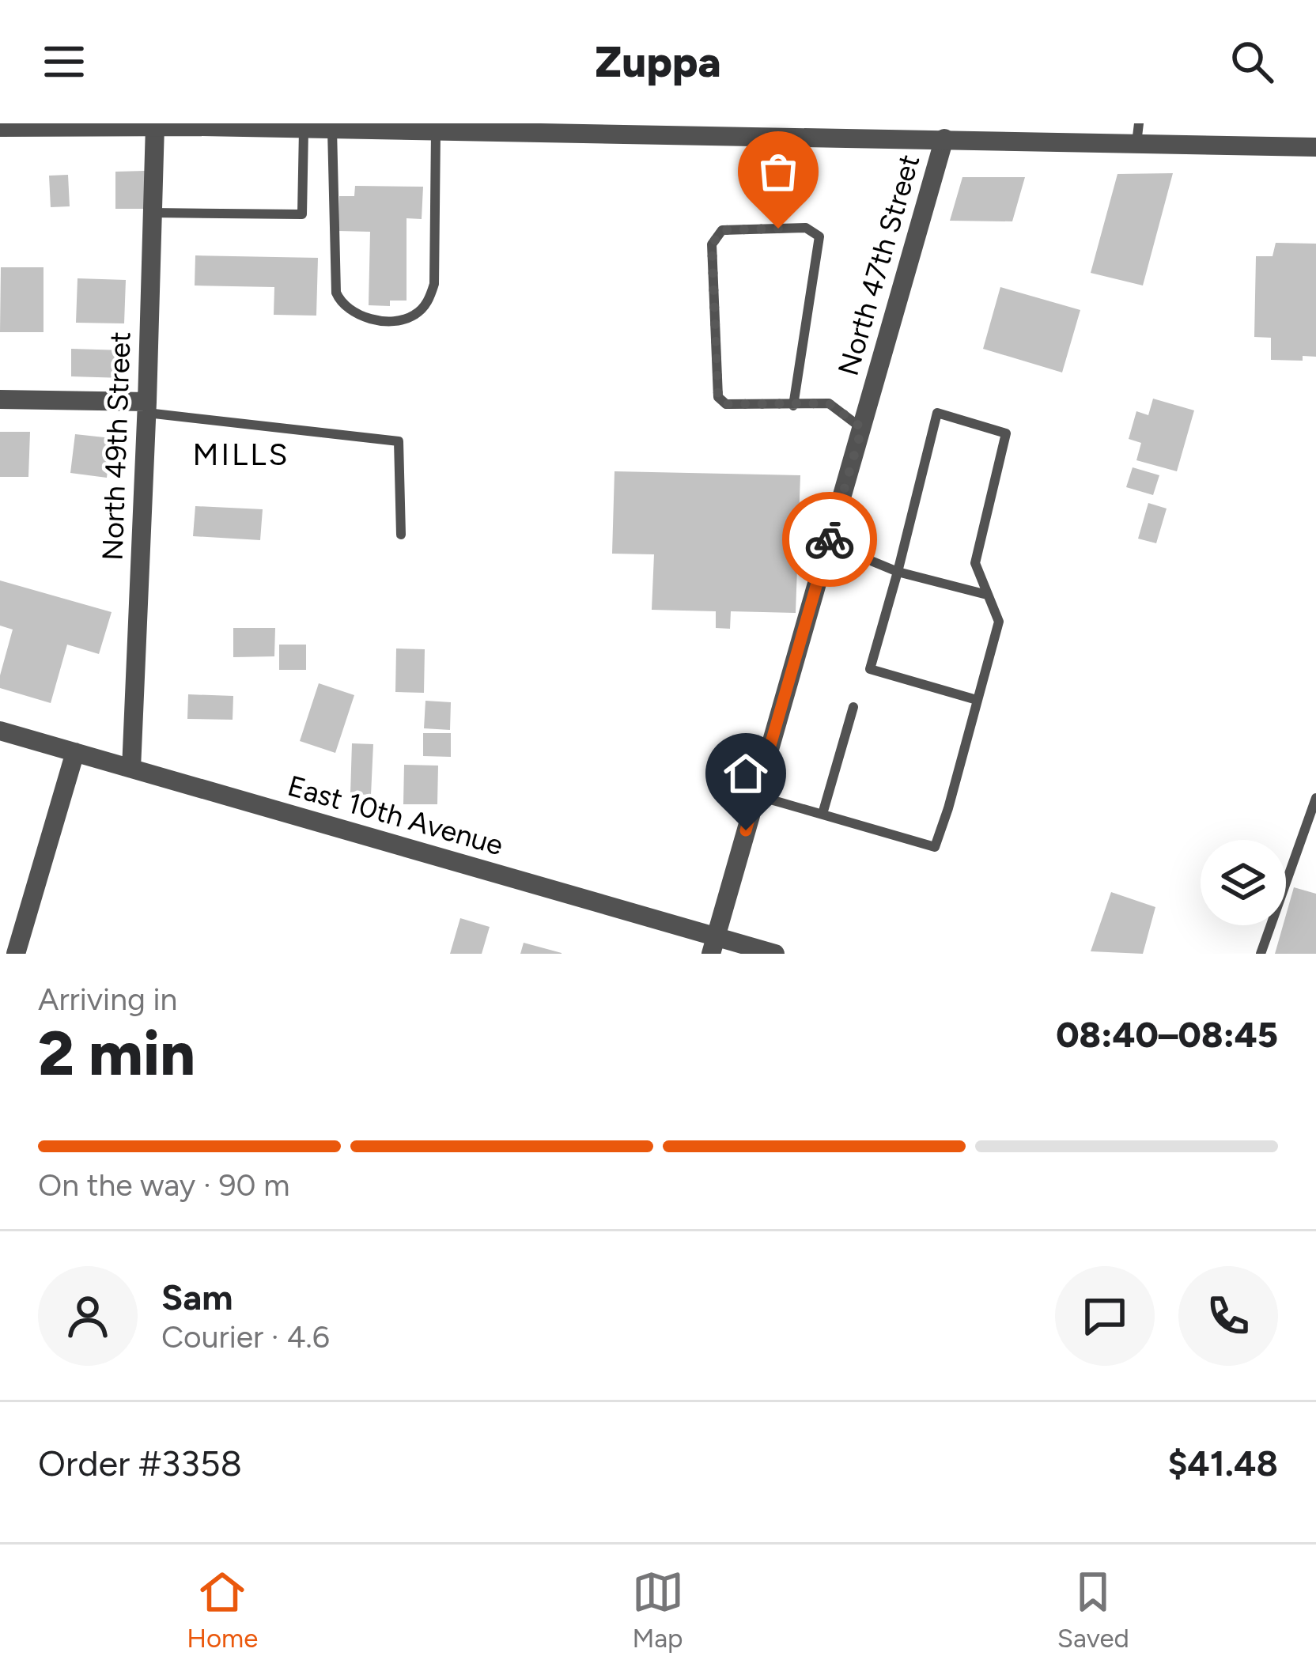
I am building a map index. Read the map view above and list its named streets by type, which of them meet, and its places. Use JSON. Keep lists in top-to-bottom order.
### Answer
{
  "streets": {
    "street": ["North 47th Street", "North 49th Street", "East 10th Avenue"]
  },
  "crossings": [
    ["North 47th Street", "East 10th Avenue"],
    ["North 49th Street", "East 10th Avenue"]
  ],
  "districts": ["MILLS"],
  "page": {
    "header": "Zuppa",
    "heading": ["2 min", "Arriving in", "08:40–08:45"],
    "panel": [
      "Sam",
      "Courier · 4.6",
      "Order #3358",
      "$41.48"
    ],
    "bar": "On the way · 90 m",
    "tabs": ["Home", "Map", "Saved"]
  }
}
